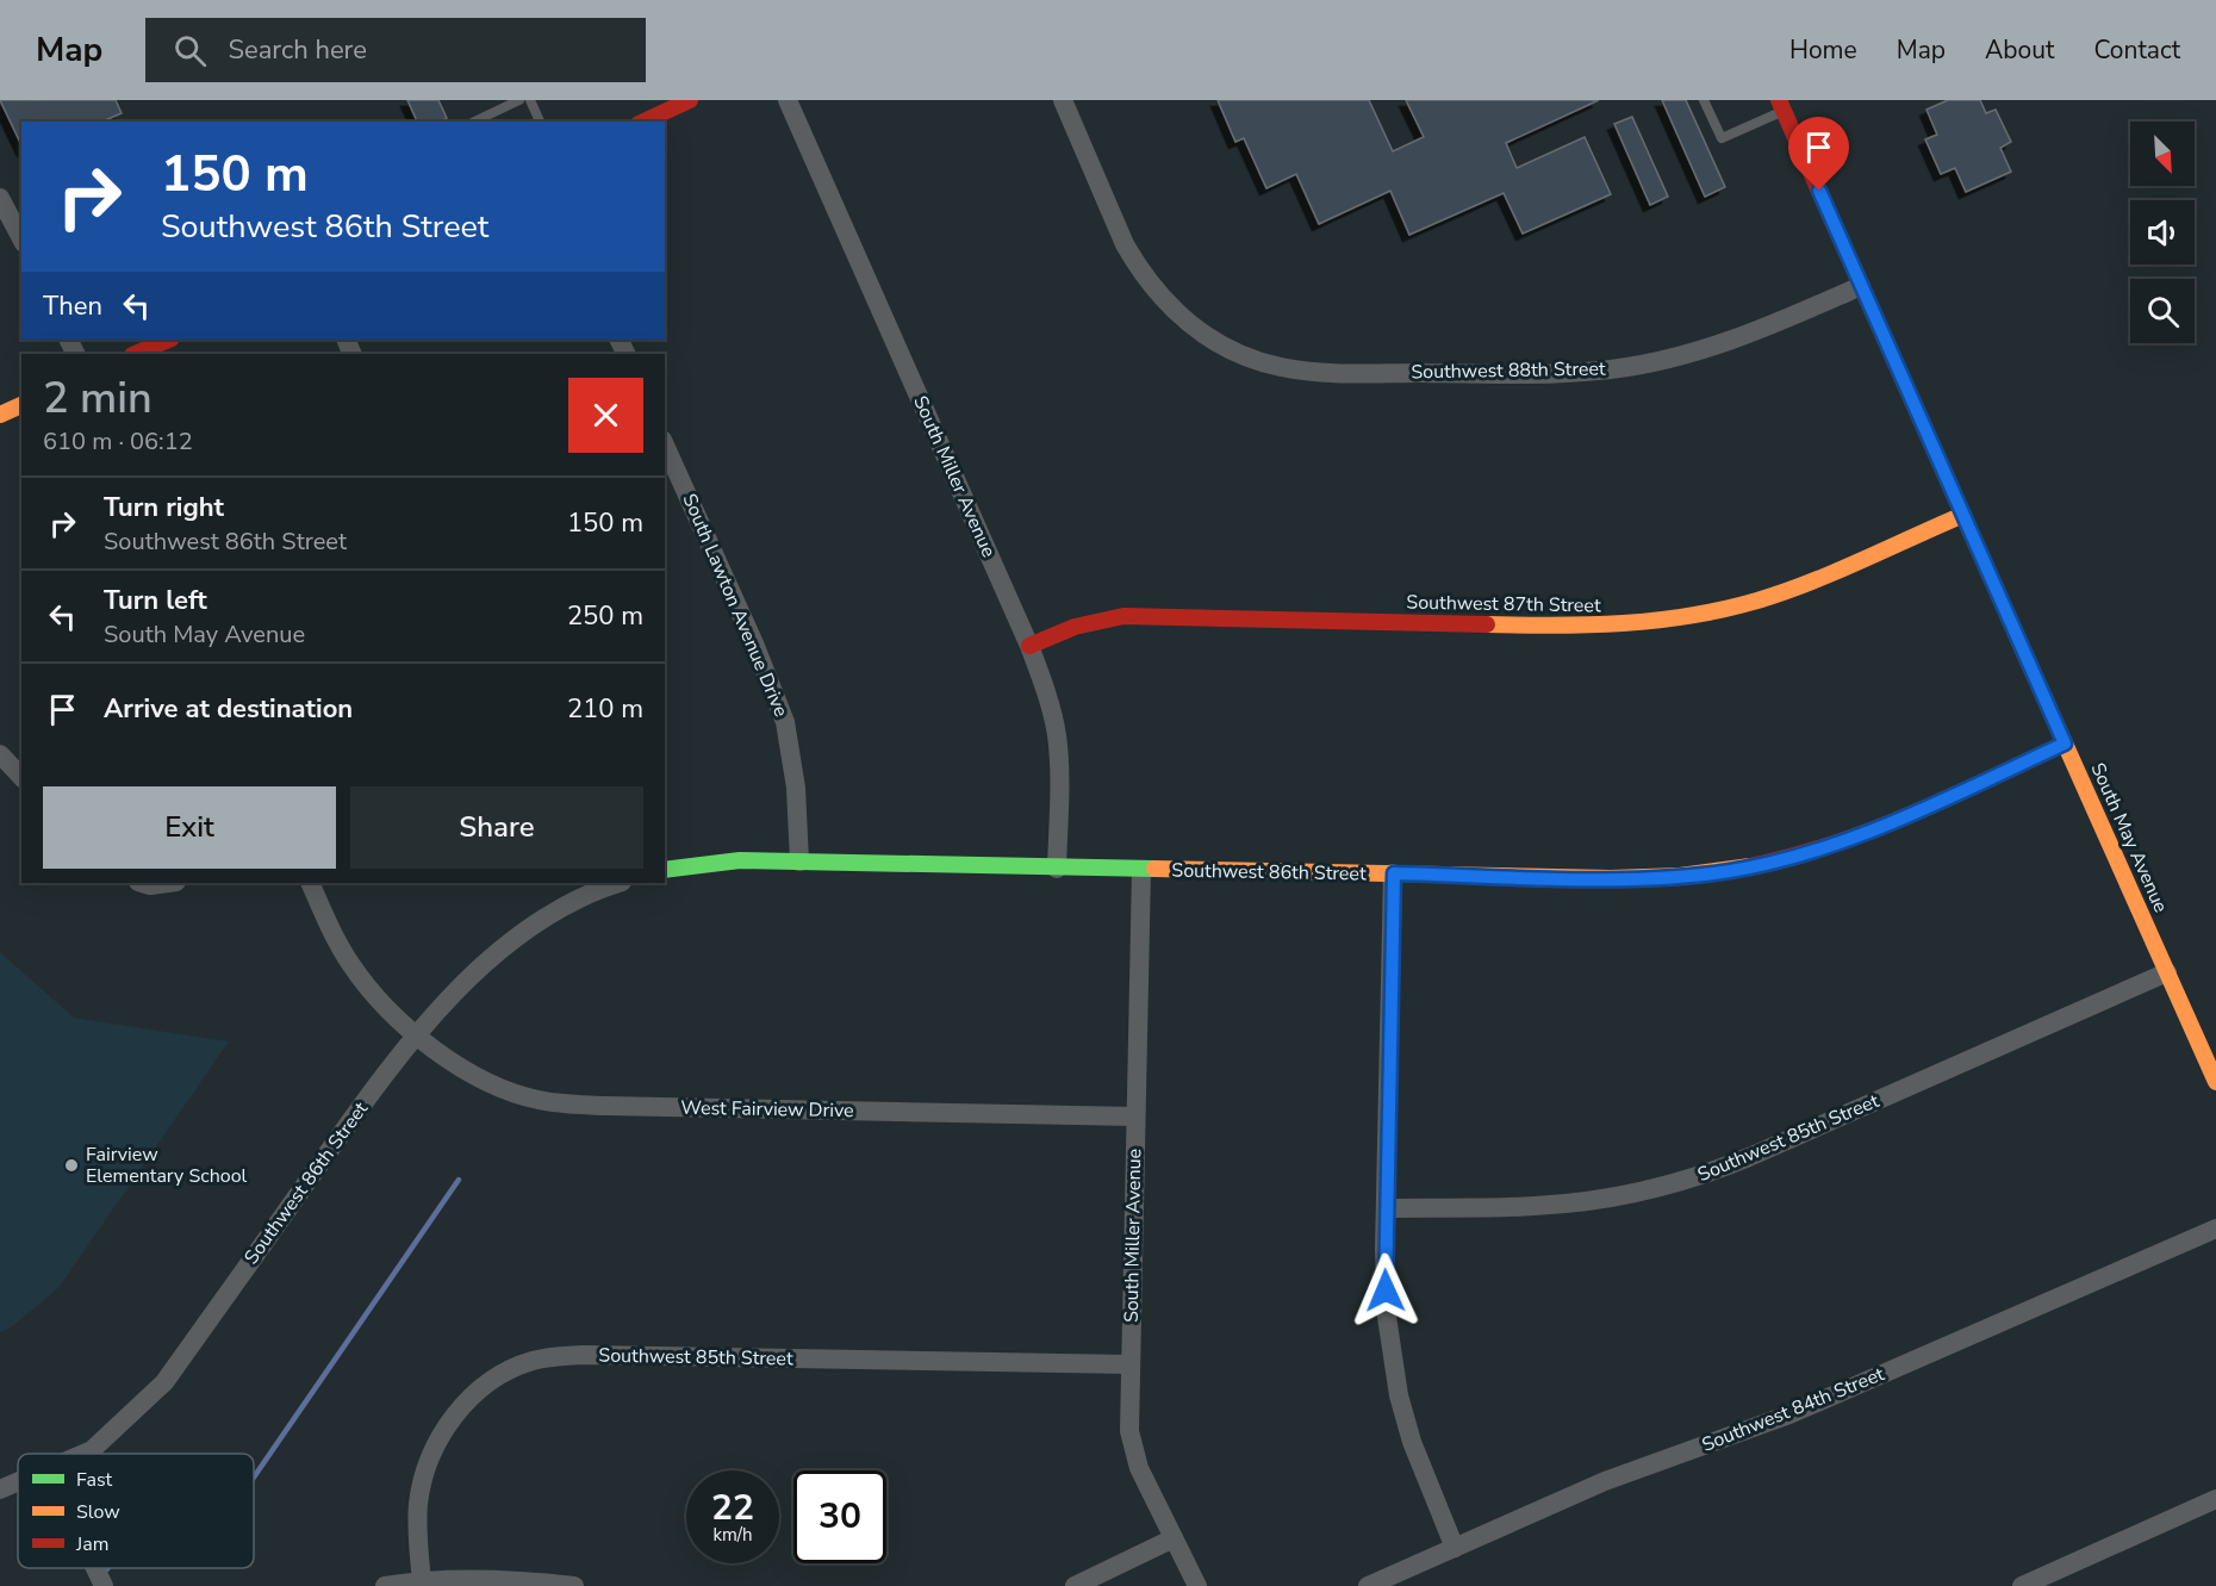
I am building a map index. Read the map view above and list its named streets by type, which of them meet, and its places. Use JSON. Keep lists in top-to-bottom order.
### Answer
{
  "streets": {
    "street": [
      "Southwest 88th Street",
      "South Miller Avenue",
      "Southwest 87th Street",
      "South Lawton Avenue Drive",
      "South May Avenue",
      "Southwest 86th Street",
      "West Fairview Drive",
      "Southwest 85th Street",
      "Southwest 84th Street"
    ]
  },
  "crossings": [
    ["Southwest 88th Street", "South May Avenue"],
    ["South Miller Avenue", "Southwest 87th Street"],
    ["South Miller Avenue", "Southwest 86th Street"],
    ["South Miller Avenue", "West Fairview Drive"],
    ["South Miller Avenue", "Southwest 85th Street"],
    ["Southwest 87th Street", "South May Avenue"],
    ["South Lawton Avenue Drive", "Southwest 86th Street"],
    ["South May Avenue", "Southwest 86th Street"],
    ["South May Avenue", "Southwest 85th Street"],
    ["Southwest 86th Street", "West Fairview Drive"]
  ],
  "places": ["Fairview Elementary School"],
  "legend": ["Fast", "Slow", "Jam"],
  "north": "bottom right",
  "page": {
    "header": "Map",
    "search": "Search here",
    "nav": [
      "Home",
      "Map",
      "About",
      "Contact"
    ],
    "turn": ["150 m", "Southwest 86th Street"],
    "then": "Then",
    "heading": ["2 min", "610 m · 06:12"],
    "list": [
      {
        "name": "Turn right",
        "note": "Southwest 86th Street",
        "value": "150 m"
      },
      {
        "name": "Turn left",
        "note": "South May Avenue",
        "value": "250 m"
      },
      {
        "name": "Arrive at destination",
        "value": "210 m"
      }
    ],
    "buttons": ["Exit", "Share"],
    "speed": "22 km/h",
    "limit": "30"
  }
}
